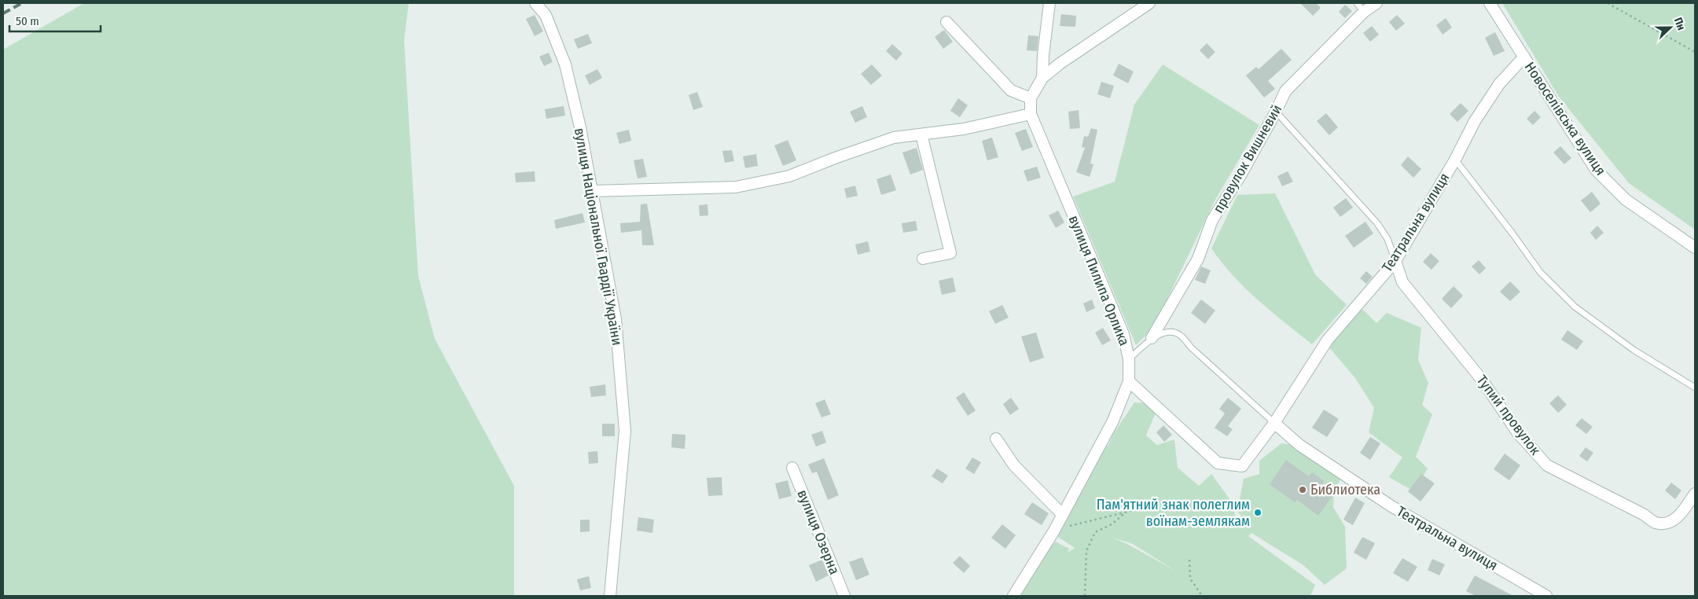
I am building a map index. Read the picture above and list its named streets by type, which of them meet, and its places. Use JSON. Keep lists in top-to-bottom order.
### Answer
{
  "streets": {
    "street": [
      "Новоселівська вулиця",
      "провулок Вишневий",
      "Театральна вулиця",
      "вулиця Національної Гвардії України",
      "вулиця Пилипа Орлика",
      "Тупий провулок",
      "вулиця Озерна"
    ]
  },
  "crossings": [
    ["Новоселівська вулиця", "Театральна вулиця"],
    ["Театральна вулиця", "вулиця Пилипа Орлика"],
    ["Театральна вулиця", "Тупий провулок"]
  ],
  "places": ["Библиотека", "Пам'ятний знак полеглим воїнам-землякам"],
  "scale_bar": "50 m",
  "north": "right"
}
